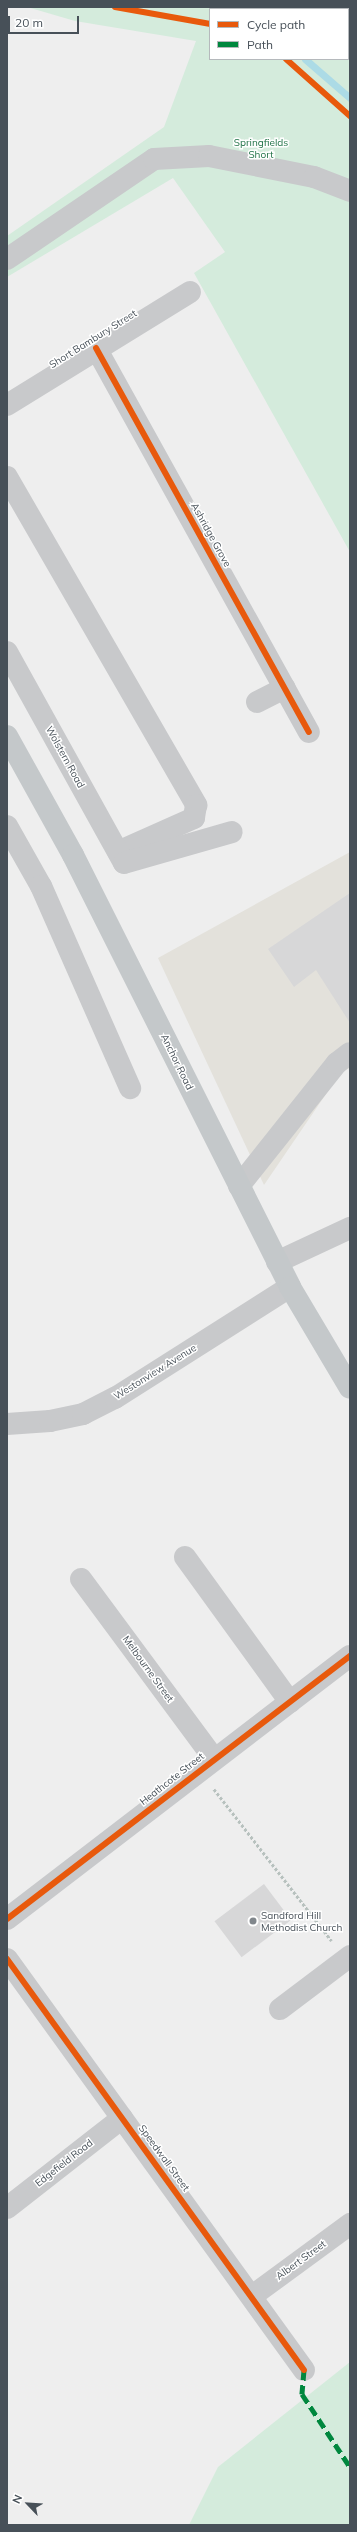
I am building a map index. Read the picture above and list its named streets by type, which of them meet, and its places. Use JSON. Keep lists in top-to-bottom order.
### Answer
{
  "streets": {
    "main road": ["Anchor Road"],
    "street": [
      "Short Bambury Street",
      "Ashridge Grove",
      "Wolstern Road",
      "Westonview Avenue",
      "Melbourne Street",
      "Heathcote Street",
      "Speedwall Street",
      "Edgefield Road",
      "Albert Street"
    ]
  },
  "crossings": [
    ["Short Bambury Street", "Ashridge Grove"],
    ["Anchor Road", "Westonview Avenue"],
    ["Melbourne Street", "Heathcote Street"],
    ["Speedwall Street", "Edgefield Road"],
    ["Speedwall Street", "Albert Street"]
  ],
  "parks": ["Springfields Short"],
  "places": ["Sandford Hill Methodist Church"],
  "legend": ["Cycle path", "Path"],
  "scale_bar": "20 m",
  "north": "top left"
}
